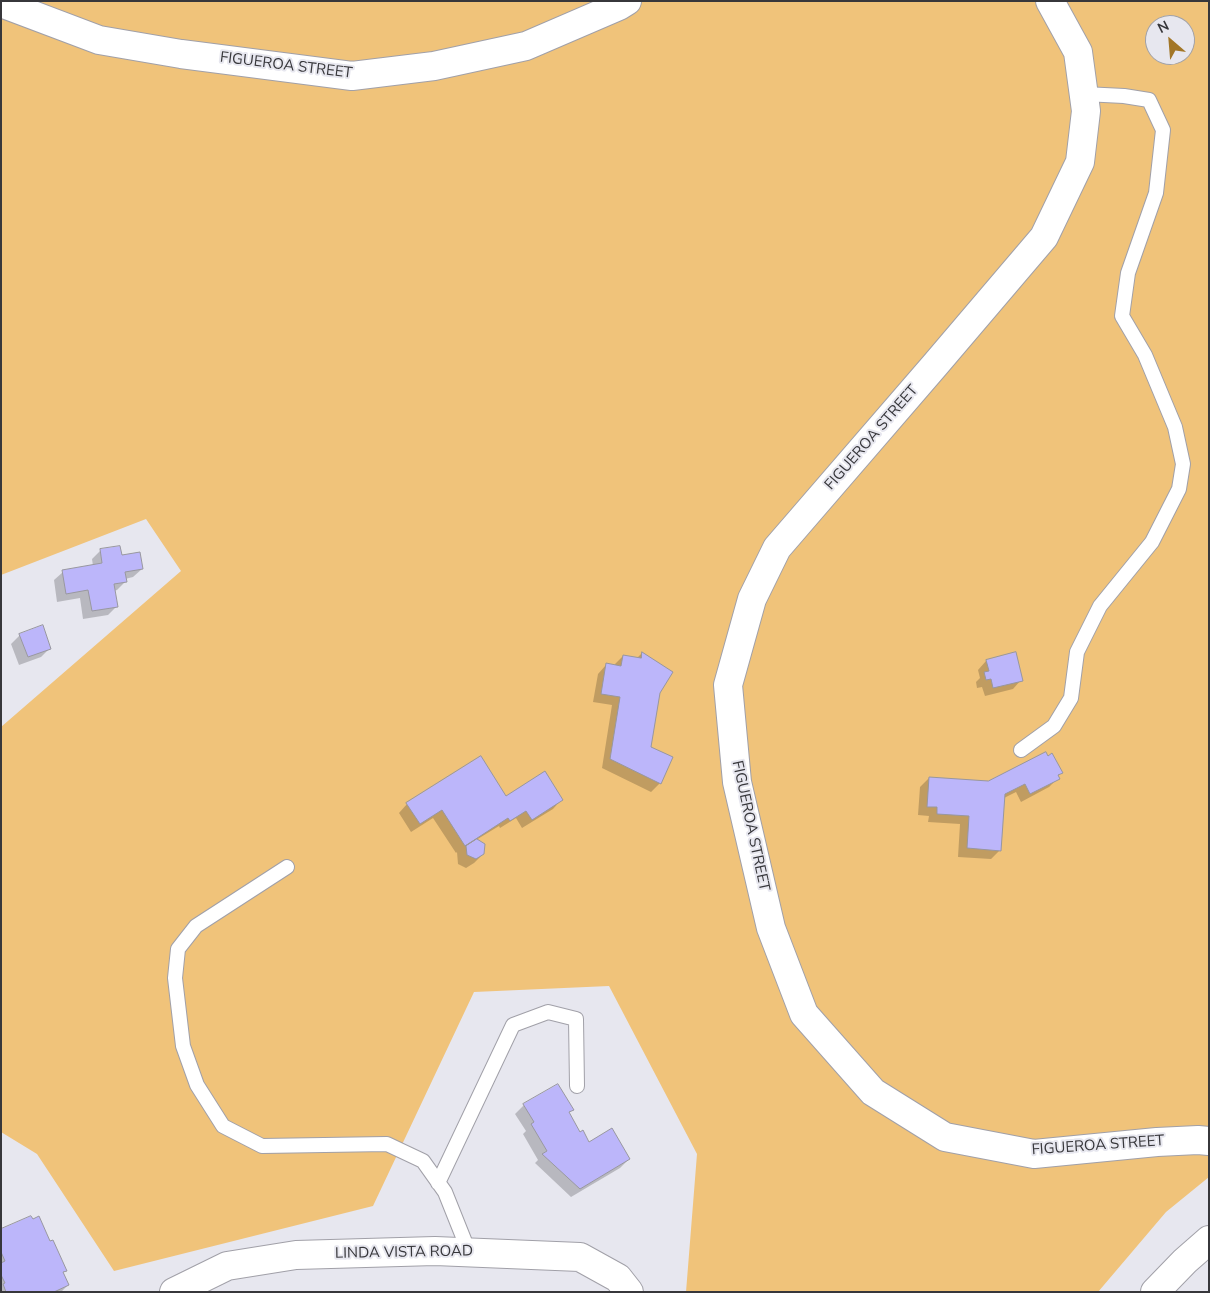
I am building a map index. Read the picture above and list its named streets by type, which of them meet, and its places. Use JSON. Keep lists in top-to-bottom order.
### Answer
{
  "streets": {
    "street": ["FIGUEROA STREET", "LINDA VISTA ROAD"]
  },
  "north": "top left"
}
